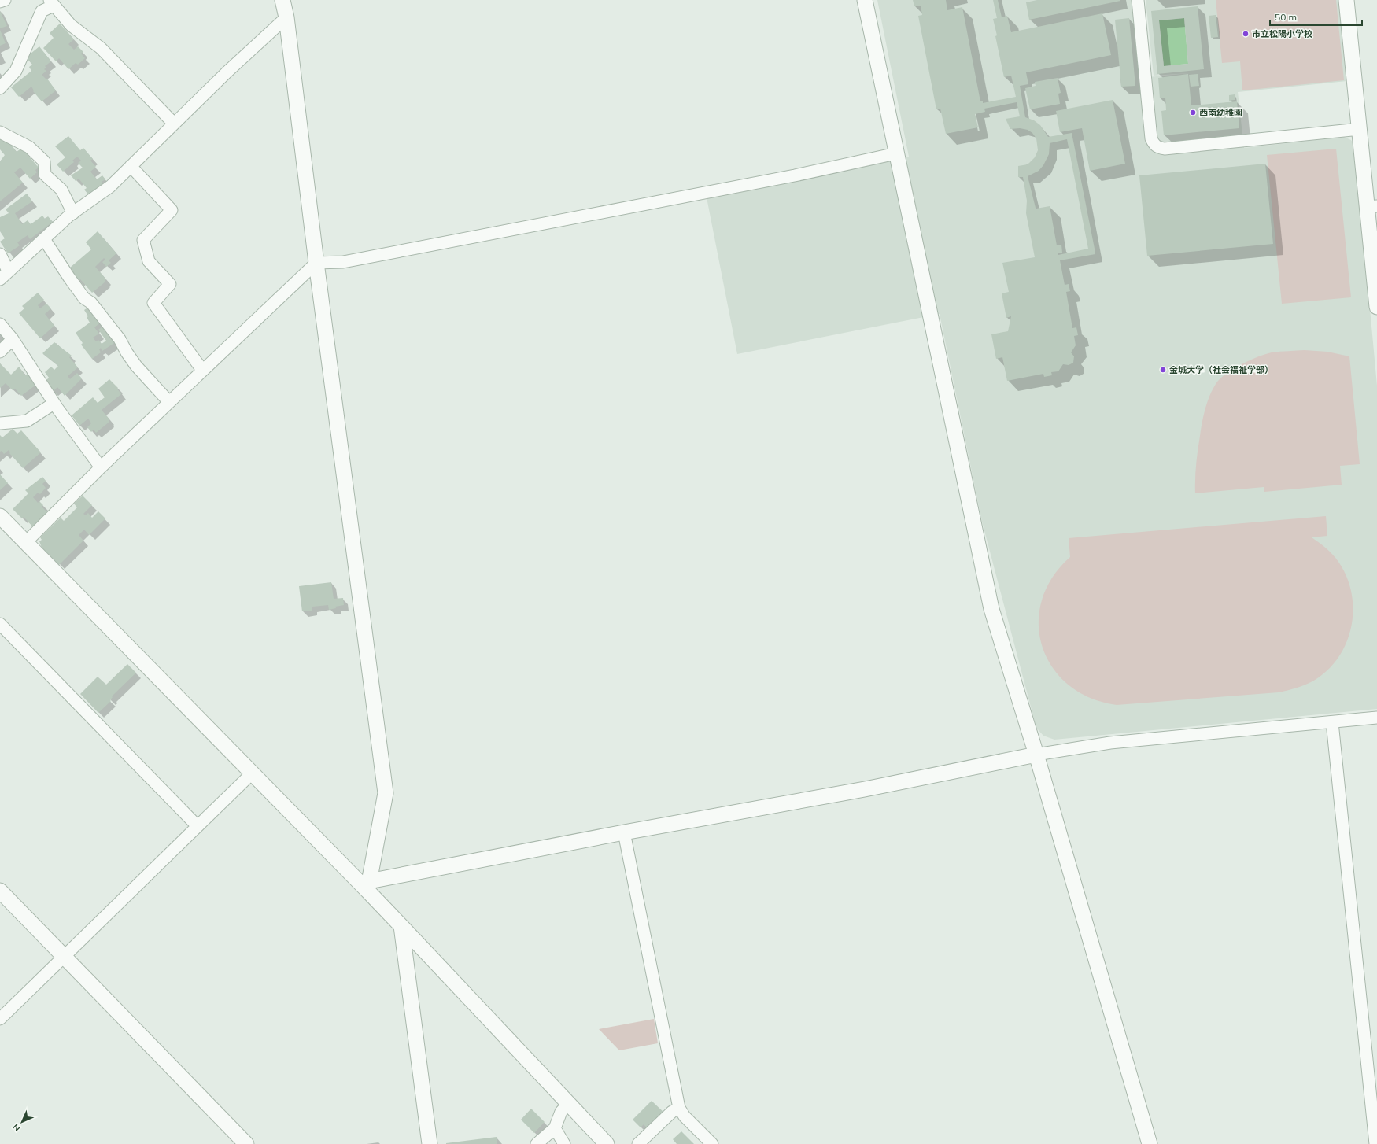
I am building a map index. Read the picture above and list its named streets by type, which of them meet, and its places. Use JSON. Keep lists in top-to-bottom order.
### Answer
{
  "places": ["市立松陽小学校", "西南幼稚園", "金城大学（社会福祉学部）"],
  "scale_bar": "50 m",
  "north": "bottom left"
}
